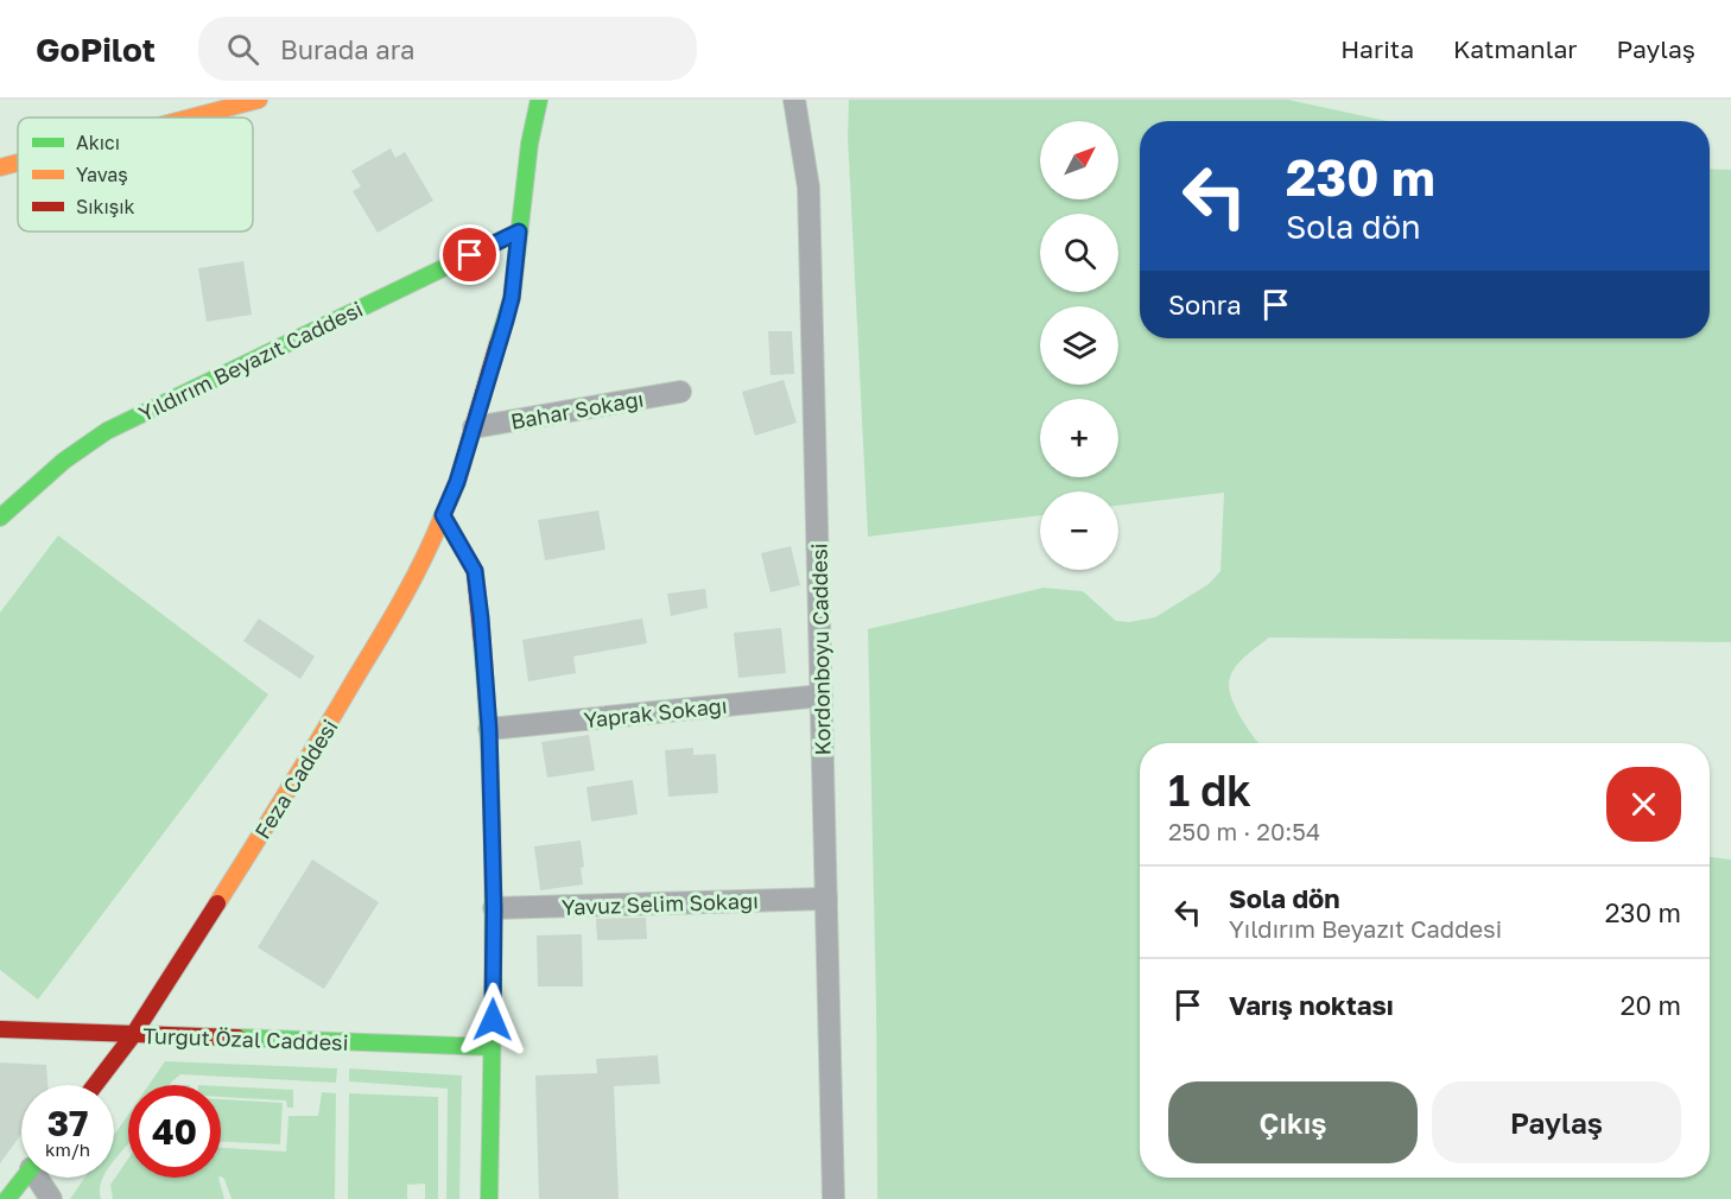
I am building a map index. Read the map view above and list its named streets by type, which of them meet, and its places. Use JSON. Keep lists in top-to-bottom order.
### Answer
{
  "streets": {
    "street": [
      "Yıldırım Beyazıt Caddesi",
      "Bahar Sokağı",
      "Kordonboyu Caddesi",
      "Yaprak Sokağı",
      "Feza Caddesi",
      "Yavuz Selim Sokağı",
      "Turgut Özal Caddesi"
    ]
  },
  "crossings": [
    ["Yıldırım Beyazıt Caddesi", "Feza Caddesi"],
    ["Bahar Sokağı", "Feza Caddesi"],
    ["Kordonboyu Caddesi", "Yaprak Sokağı"],
    ["Kordonboyu Caddesi", "Yavuz Selim Sokağı"],
    ["Feza Caddesi", "Turgut Özal Caddesi"]
  ],
  "legend": ["Akıcı", "Yavaş", "Sıkışık"],
  "north": "top right",
  "page": {
    "header": "GoPilot",
    "search": "Burada ara",
    "nav": ["Harita", "Katmanlar", "Paylaş"],
    "map_buttons": ["+", "−"],
    "turn": ["230 m", "Sola dön"],
    "then": "Sonra",
    "heading": ["1 dk", "250 m · 20:54"],
    "list": [
      {
        "name": "Sola dön",
        "note": "Yıldırım Beyazıt Caddesi",
        "value": "230 m"
      },
      {
        "name": "Varış noktası",
        "value": "20 m"
      }
    ],
    "buttons": ["Çıkış", "Paylaş"],
    "speed": "37 km/h",
    "limit": "40"
  }
}
